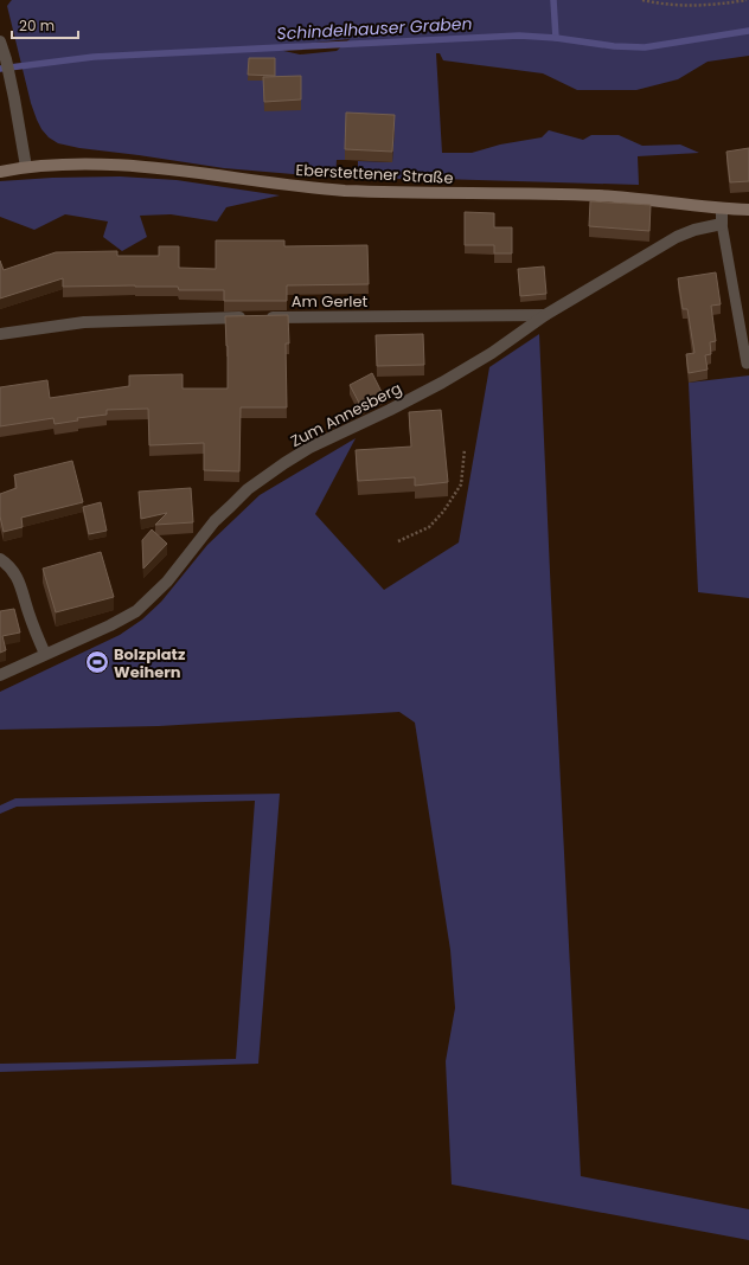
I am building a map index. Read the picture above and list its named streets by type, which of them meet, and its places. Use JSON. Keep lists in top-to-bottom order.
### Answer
{
  "streets": {
    "main road": ["Eberstettener Straße"],
    "street": ["Am Gerlet", "Zum Annesberg"]
  },
  "crossings": [
    ["Am Gerlet", "Zum Annesberg"]
  ],
  "water": ["Schindelhauser Graben"],
  "places": {
    "sports": ["Bolzplatz Weihern"]
  },
  "scale_bar": "20 m"
}
